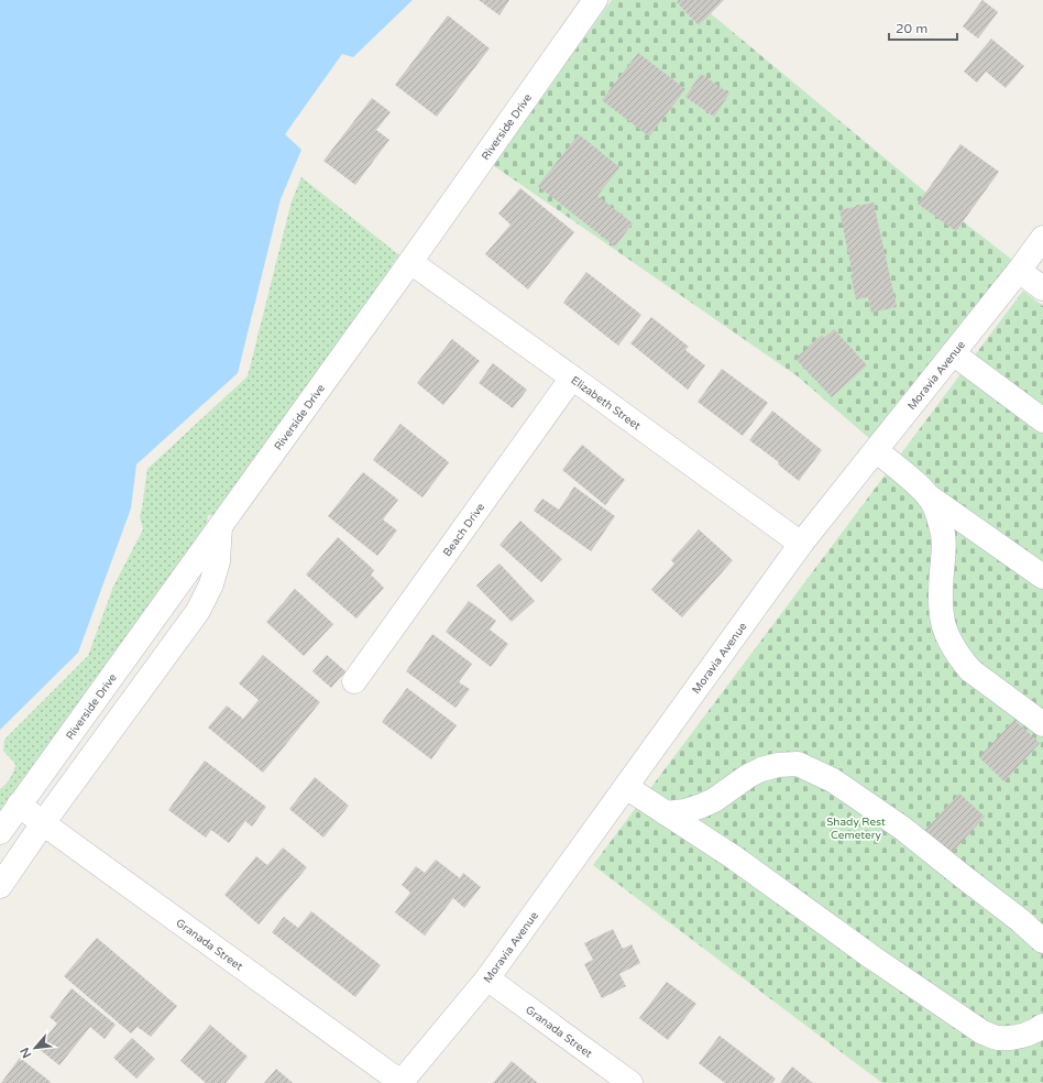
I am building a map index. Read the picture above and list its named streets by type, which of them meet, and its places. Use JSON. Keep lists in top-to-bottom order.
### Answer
{
  "streets": {
    "street": [
      "Riverside Drive",
      "Moravia Avenue",
      "Elizabeth Street",
      "Beach Drive",
      "Granada Street"
    ]
  },
  "crossings": [
    ["Riverside Drive", "Elizabeth Street"],
    ["Riverside Drive", "Granada Street"],
    ["Moravia Avenue", "Elizabeth Street"],
    ["Moravia Avenue", "Granada Street"],
    ["Elizabeth Street", "Beach Drive"]
  ],
  "parks": ["Shady Rest Cemetery"],
  "scale_bar": "20 m",
  "north": "bottom left"
}
